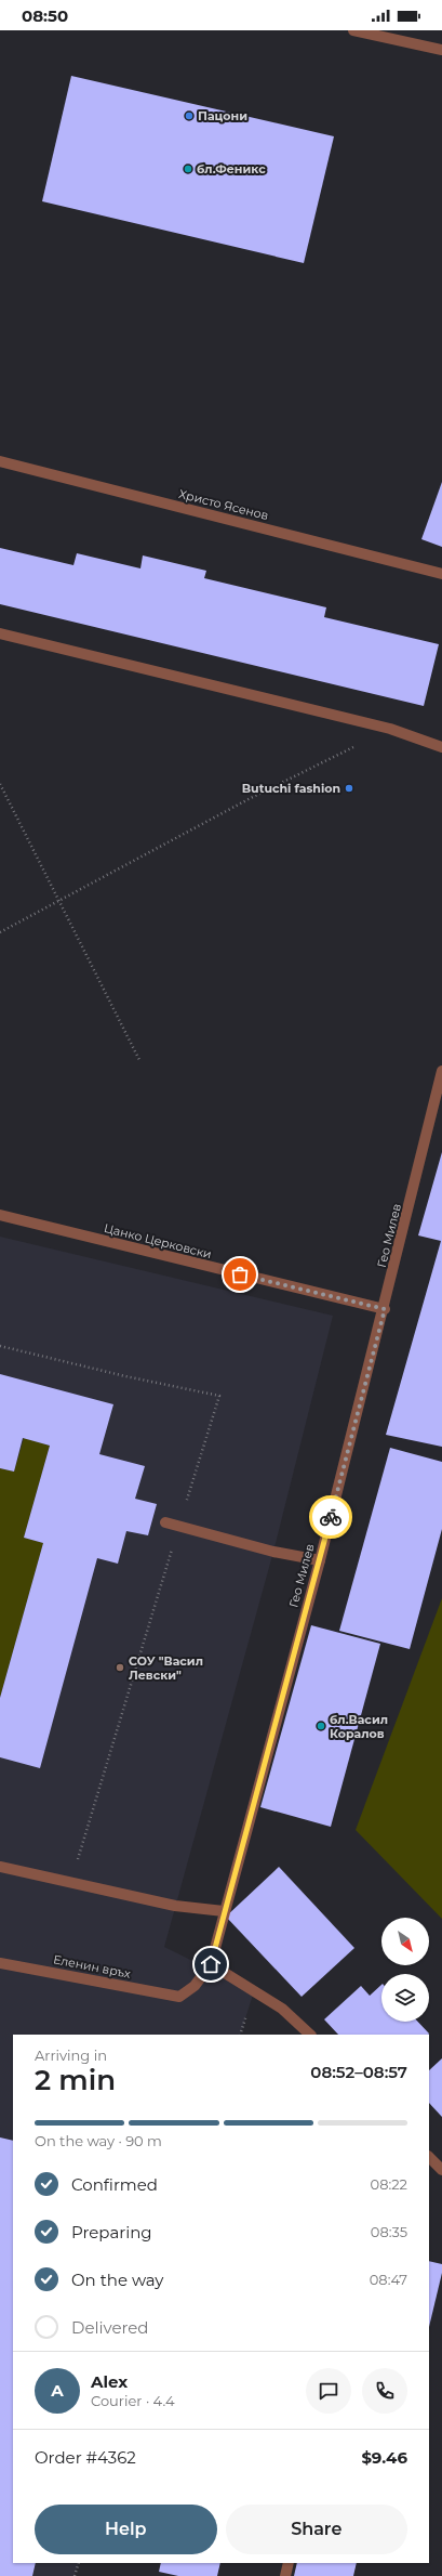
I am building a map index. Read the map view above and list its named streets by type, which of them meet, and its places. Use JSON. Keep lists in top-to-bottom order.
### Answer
{
  "streets": {
    "street": [
      "Христо Ясенов",
      "Гео Милев",
      "Цанко Церковски",
      "Еленин връх"
    ]
  },
  "crossings": [
    ["Гео Милев", "Цанко Церковски"],
    ["Гео Милев", "Еленин връх"]
  ],
  "places": [
    "Пацони",
    "бл.Феникс",
    "Butuchi fashion",
    "СОУ \"Васил Левски\"",
    "бл.Васил Коралов"
  ],
  "north": "bottom right",
  "page": {
    "status": "08:50",
    "heading": ["2 min", "Arriving in", "08:52–08:57"],
    "panel": [
      "Alex",
      "Courier · 4.4",
      "Order #4362",
      "$9.46"
    ],
    "bar": "On the way · 90 m",
    "list": [
      ["Confirmed", "08:22"],
      ["Preparing", "08:35"],
      ["On the way", "08:47"],
      "Delivered"
    ],
    "round": "A",
    "buttons": ["Help", "Share"]
  }
}
